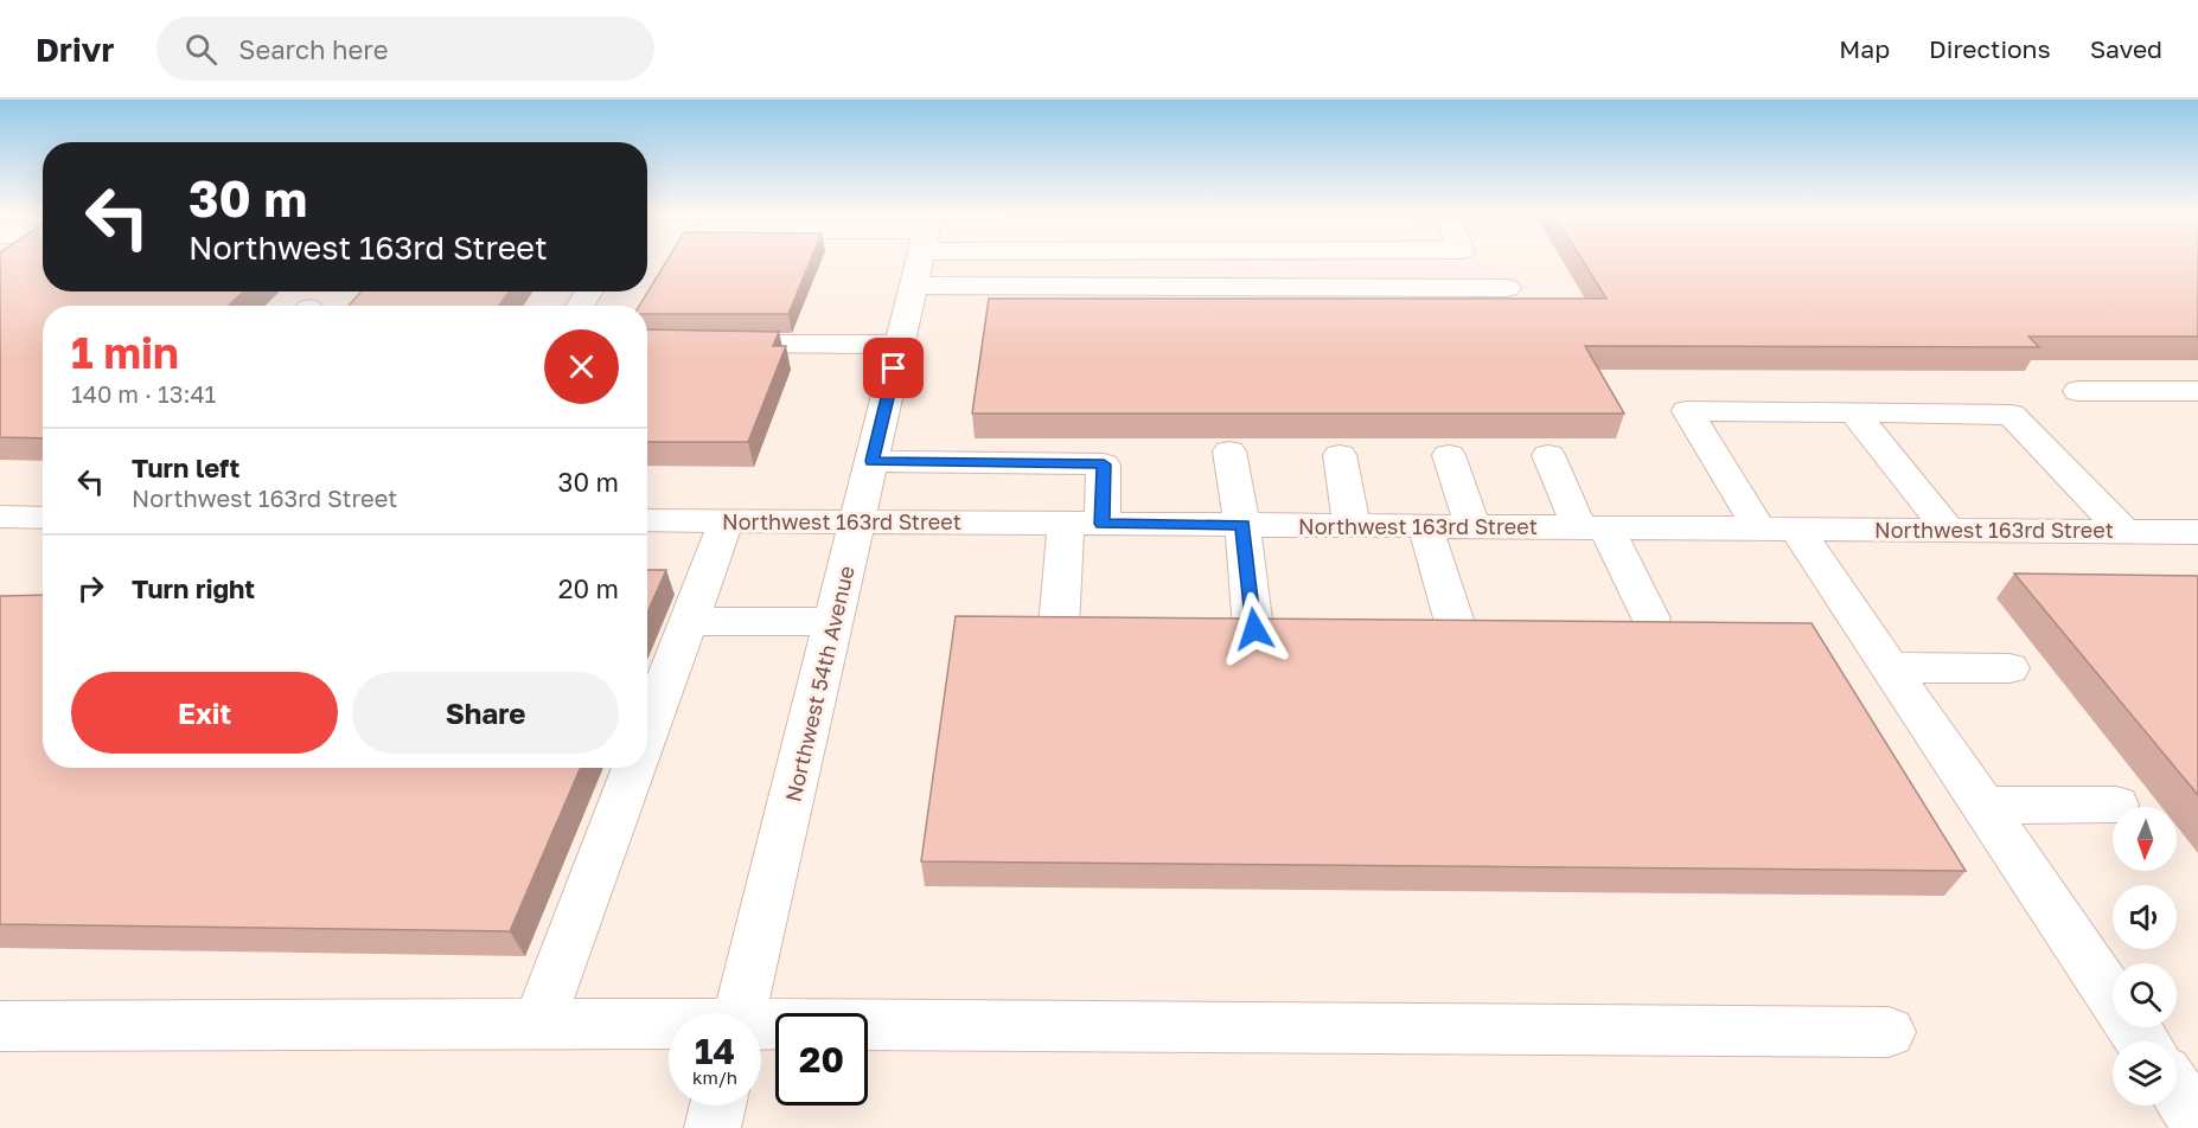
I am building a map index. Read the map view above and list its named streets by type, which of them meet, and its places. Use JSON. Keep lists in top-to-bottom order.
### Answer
{
  "streets": {
    "street": ["Northwest 163rd Street", "Northwest 54th Avenue"]
  },
  "crossings": [
    ["Northwest 163rd Street", "Northwest 54th Avenue"]
  ],
  "north": "bottom",
  "page": {
    "header": "Drivr",
    "search": "Search here",
    "nav": ["Map", "Directions", "Saved"],
    "turn": ["30 m", "Northwest 163rd Street"],
    "heading": ["1 min", "140 m · 13:41"],
    "list": [
      {
        "name": "Turn left",
        "note": "Northwest 163rd Street",
        "value": "30 m"
      },
      {
        "name": "Turn right",
        "value": "20 m"
      }
    ],
    "buttons": ["Exit", "Share"],
    "speed": "14 km/h",
    "limit": "20"
  }
}
